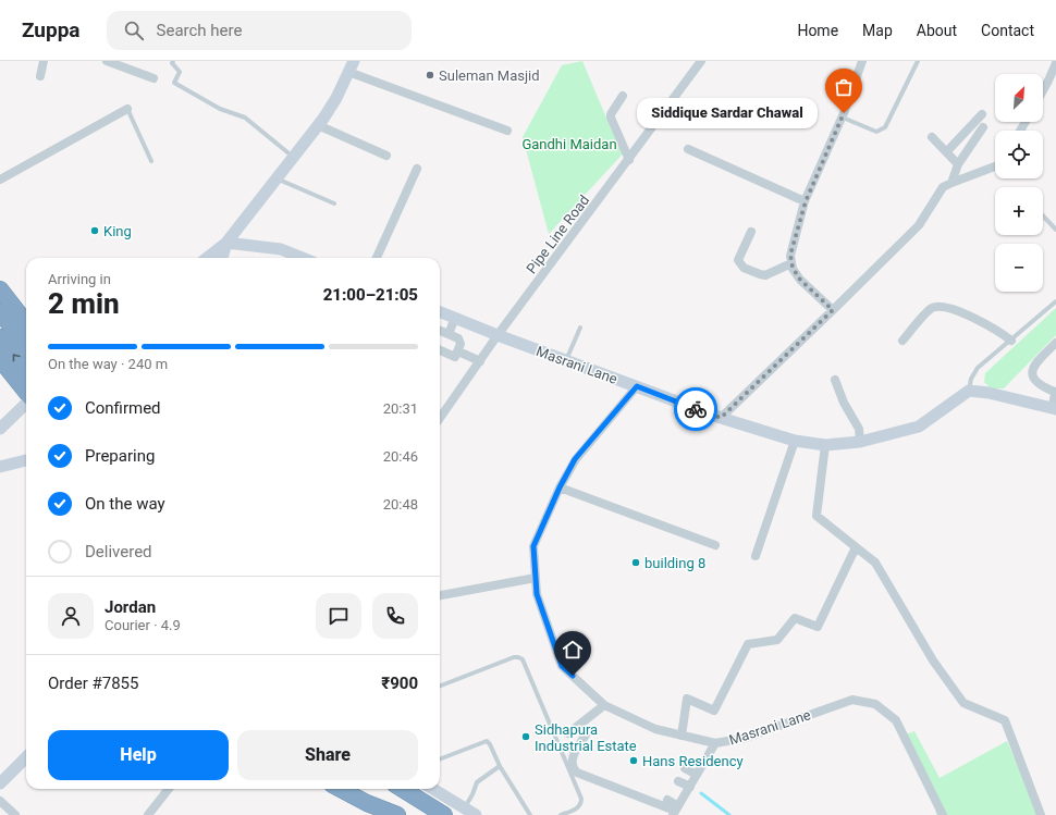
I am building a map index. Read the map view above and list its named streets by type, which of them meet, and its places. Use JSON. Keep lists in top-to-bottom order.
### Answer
{
  "streets": {
    "street": ["Pipe Line Road", "Masrani Lane"]
  },
  "crossings": [
    ["Pipe Line Road", "Masrani Lane"]
  ],
  "parks": ["Gandhi Maidan"],
  "places": [
    "Suleman Masjid",
    "Siddique Sardar Chawal",
    "King",
    "building 8",
    "Sidhapura Industrial Estate",
    "Hans Residency"
  ],
  "north": "top right",
  "page": {
    "header": "Zuppa",
    "search": "Search here",
    "nav": [
      "Home",
      "Map",
      "About",
      "Contact"
    ],
    "map_buttons": ["+", "−"],
    "bubble": "Siddique Sardar Chawal",
    "heading": ["2 min", "Arriving in", "21:00–21:05"],
    "panel": [
      "Jordan",
      "Courier · 4.9",
      "Order #7855",
      "₹900"
    ],
    "bar": "On the way · 240 m",
    "list": [
      ["Confirmed", "20:31"],
      ["Preparing", "20:46"],
      ["On the way", "20:48"],
      "Delivered"
    ],
    "buttons": ["Help", "Share"]
  }
}
